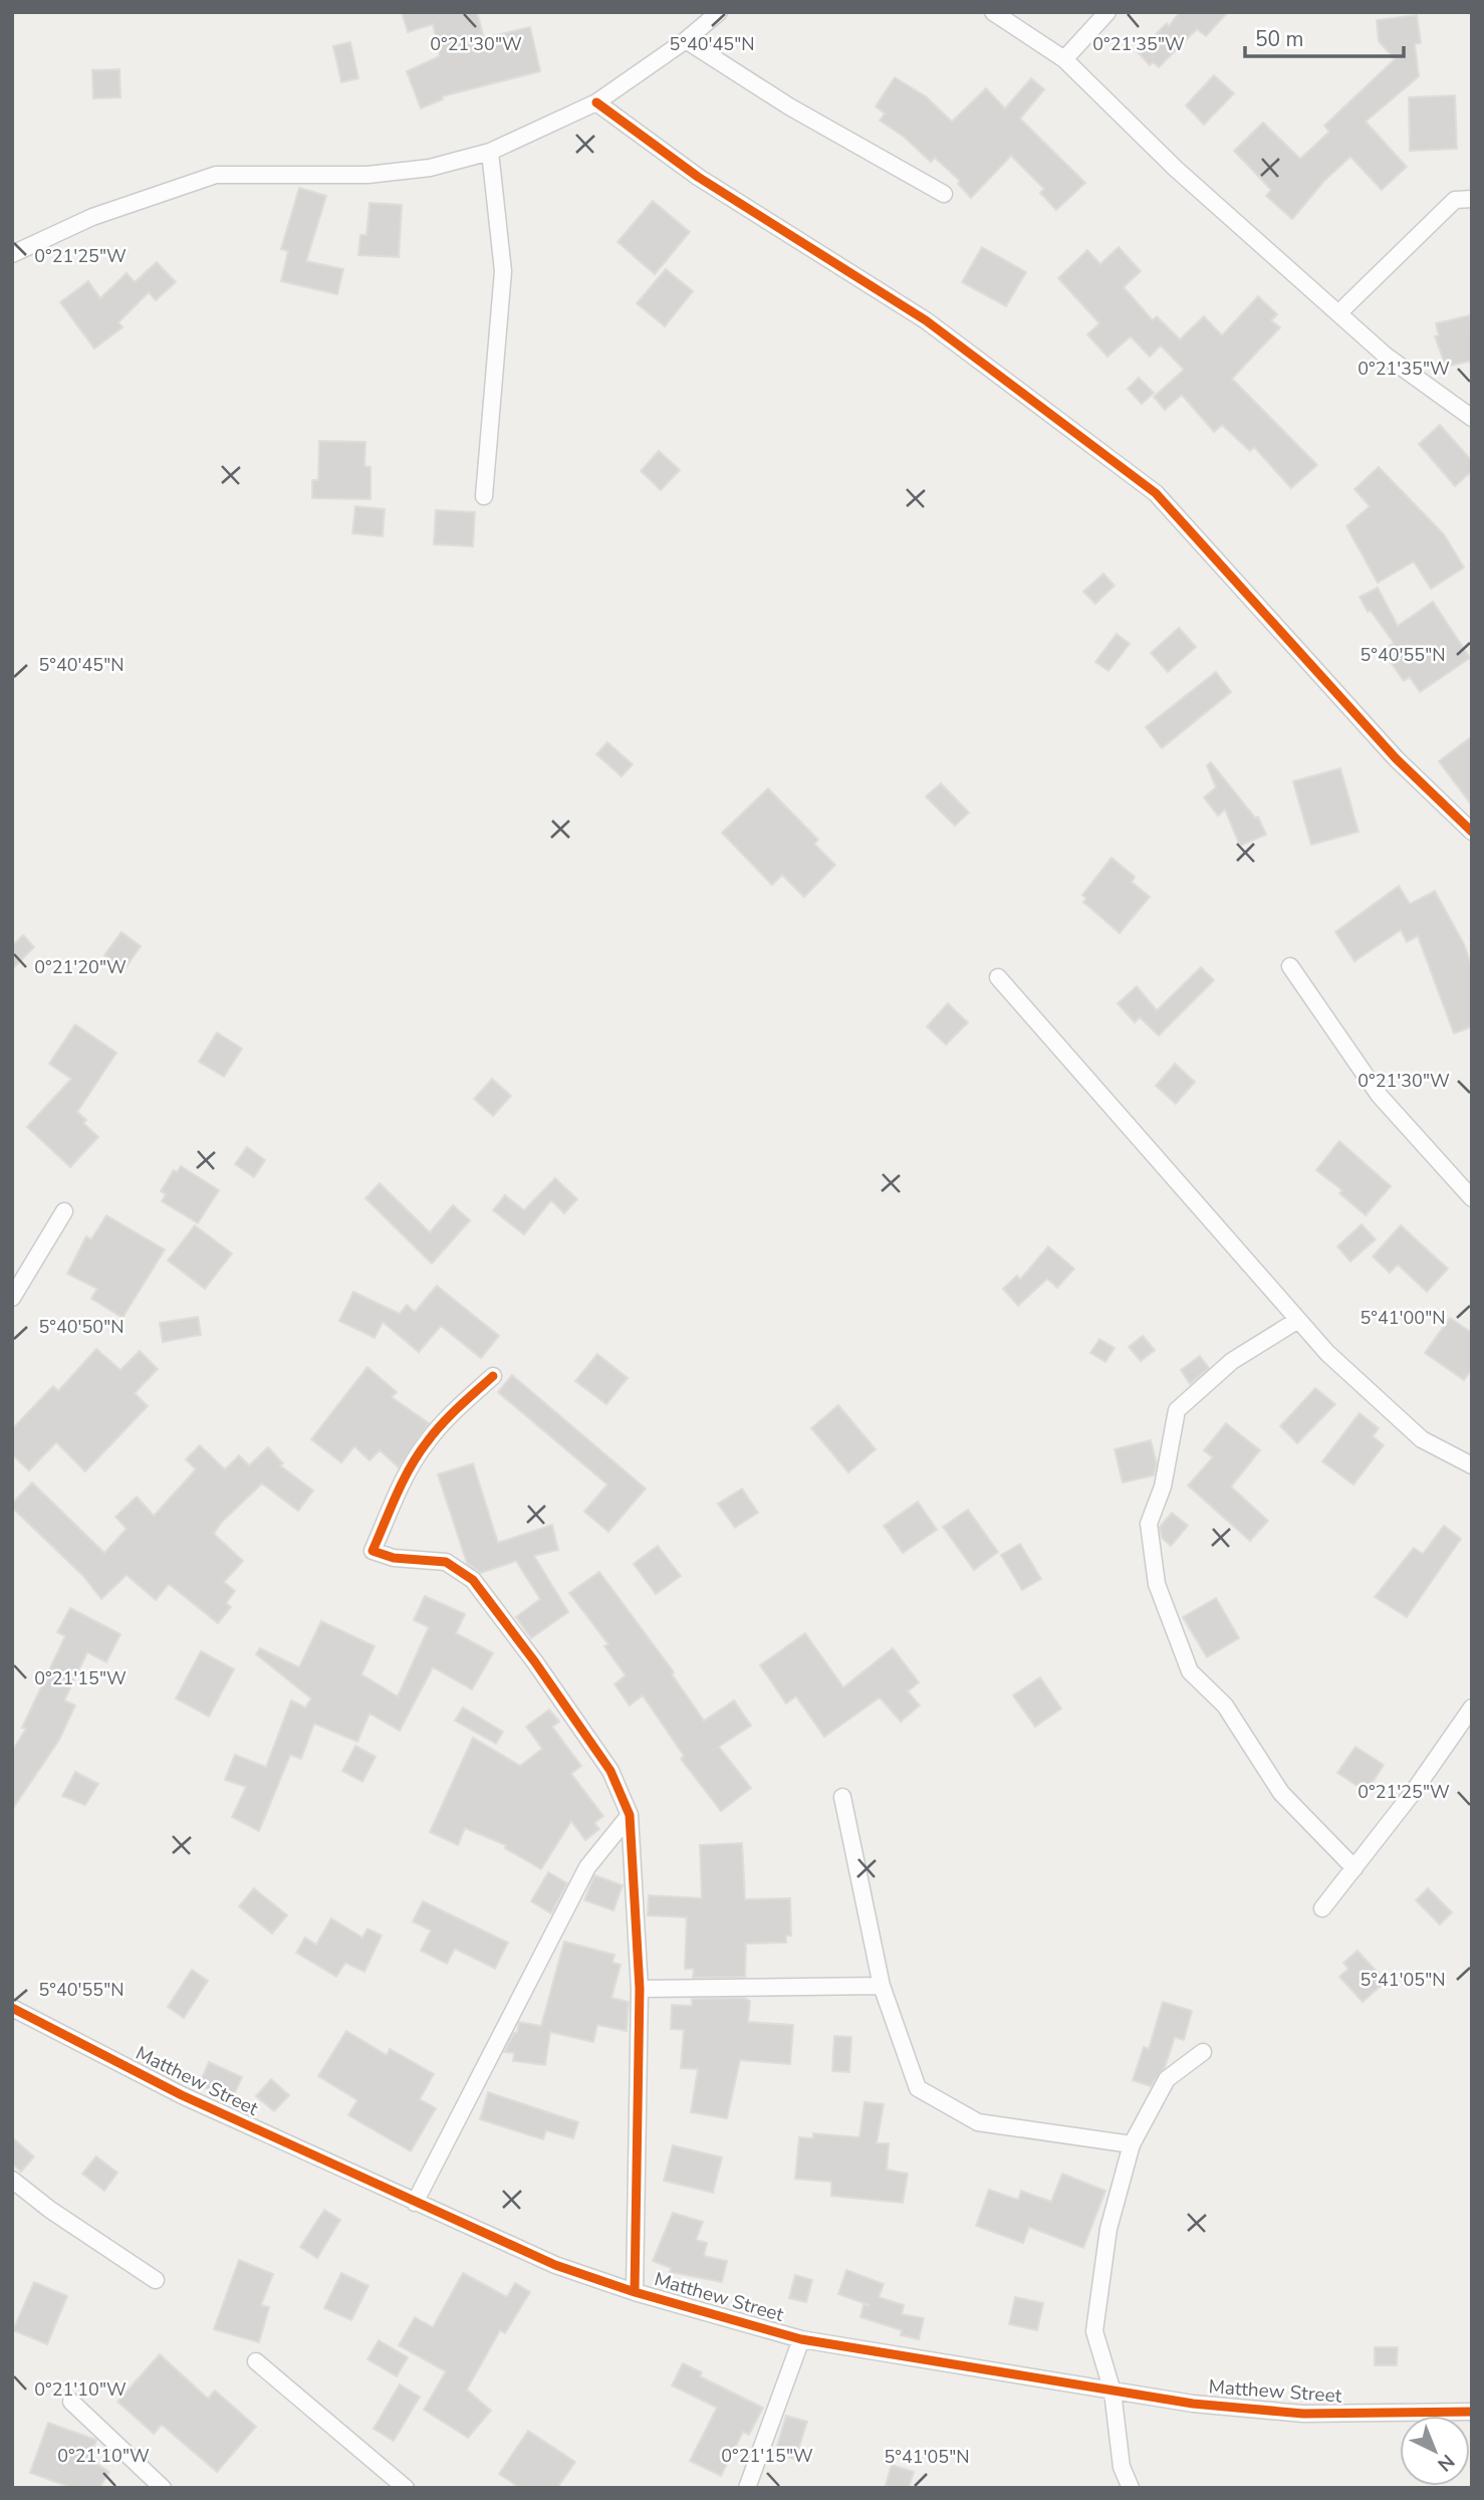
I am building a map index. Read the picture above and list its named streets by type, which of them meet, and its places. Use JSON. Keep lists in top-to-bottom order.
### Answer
{
  "streets": {
    "street": ["Matthew Street"]
  },
  "scale_bar": "50 m",
  "north": "bottom right",
  "coordinates": [
    "5°40'45\"N",
    "0°21'30\"W",
    "0°21'35\"W",
    "0°21'25\"W",
    "5°40'55\"N",
    "0°21'20\"W",
    "5°41'00\"N",
    "5°40'50\"N",
    "0°21'15\"W",
    "5°41'05\"N",
    "0°21'10\"W"
  ]
}
